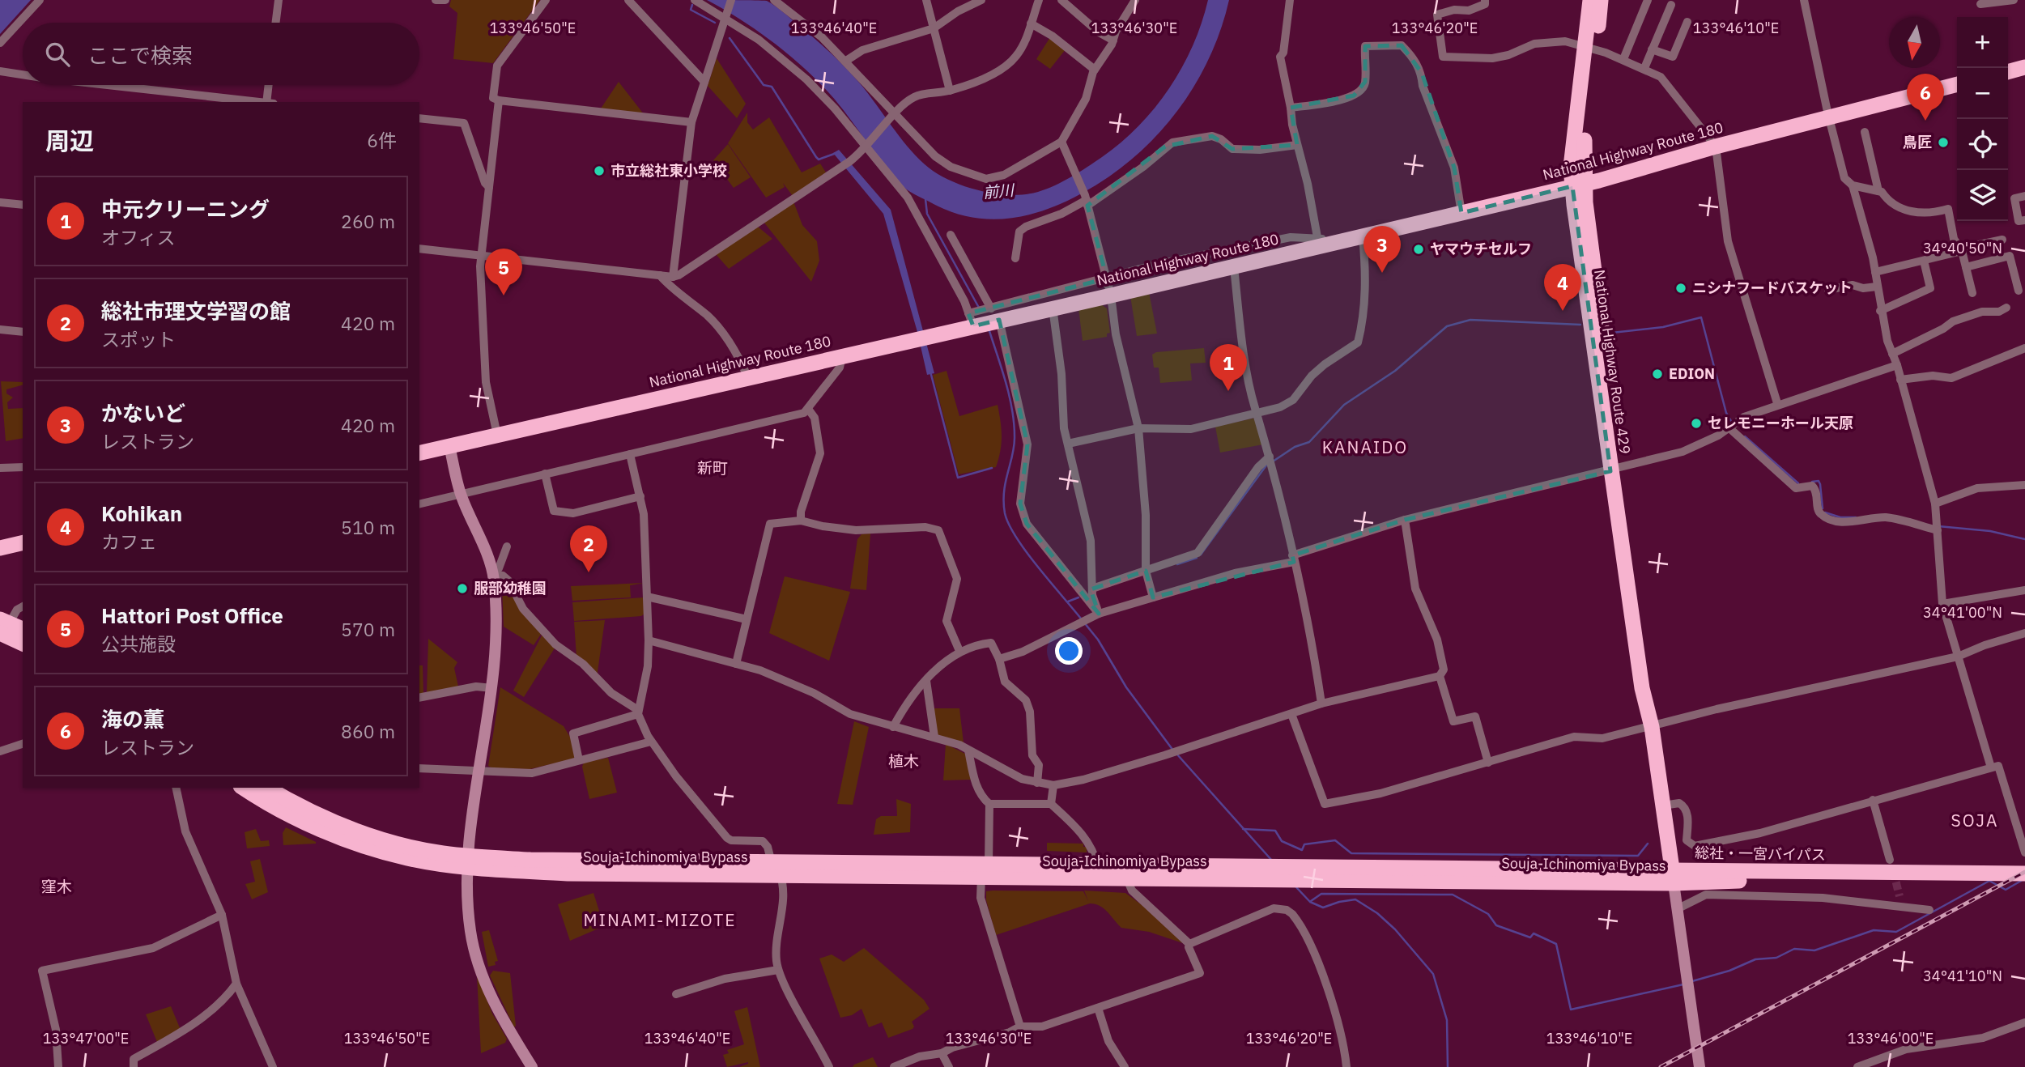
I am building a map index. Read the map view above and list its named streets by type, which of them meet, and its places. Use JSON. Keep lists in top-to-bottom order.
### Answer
{
  "streets": {
    "highway": ["National Highway Route 180", "National Highway Route 429", "Souja-Ichinomiya Bypass"]
  },
  "crossings": [
    ["National Highway Route 180", "National Highway Route 429"],
    ["National Highway Route 429", "Souja-Ichinomiya Bypass"]
  ],
  "districts": [
    "KANAIDO",
    "新町",
    "植木",
    "SOJA",
    "窪木",
    "MINAMI-MIZOTE"
  ],
  "water": ["前川"],
  "places": [
    "鳥匠",
    "市立総社東小学校",
    "ヤマウチセルフ",
    "ニシナフードバスケット",
    "EDION",
    "セレモニーホール天原",
    "服部幼稚園"
  ],
  "north": "bottom",
  "page": {
    "map_buttons": ["+", "−"],
    "search": "ここで検索",
    "pins": [
      "6",
      "3",
      "5",
      "4",
      "1",
      "2"
    ],
    "heading": ["周辺", "6件"],
    "list": [
      {
        "mark": "1",
        "name": "中元クリーニング",
        "note": "オフィス",
        "value": "260 m"
      },
      {
        "mark": "2",
        "name": "総社市理文学習の館",
        "note": "スポット",
        "value": "420 m"
      },
      {
        "mark": "3",
        "name": "かないど",
        "note": "レストラン",
        "value": "420 m"
      },
      {
        "mark": "4",
        "name": "Kohikan",
        "note": "カフェ",
        "value": "510 m"
      },
      {
        "mark": "5",
        "name": "Hattori Post Office",
        "note": "公共施設",
        "value": "570 m"
      },
      {
        "mark": "6",
        "name": "海の薫",
        "note": "レストラン",
        "value": "860 m"
      }
    ]
  },
  "coordinates": [
    "133°46'50\"E",
    "133°46'40\"E",
    "133°46'30\"E",
    "133°46'20\"E",
    "133°46'10\"E",
    "34°40'50\"N",
    "34°41'00\"N",
    "34°41'10\"N",
    "133°47'00\"E",
    "133°46'00\"E"
  ]
}
